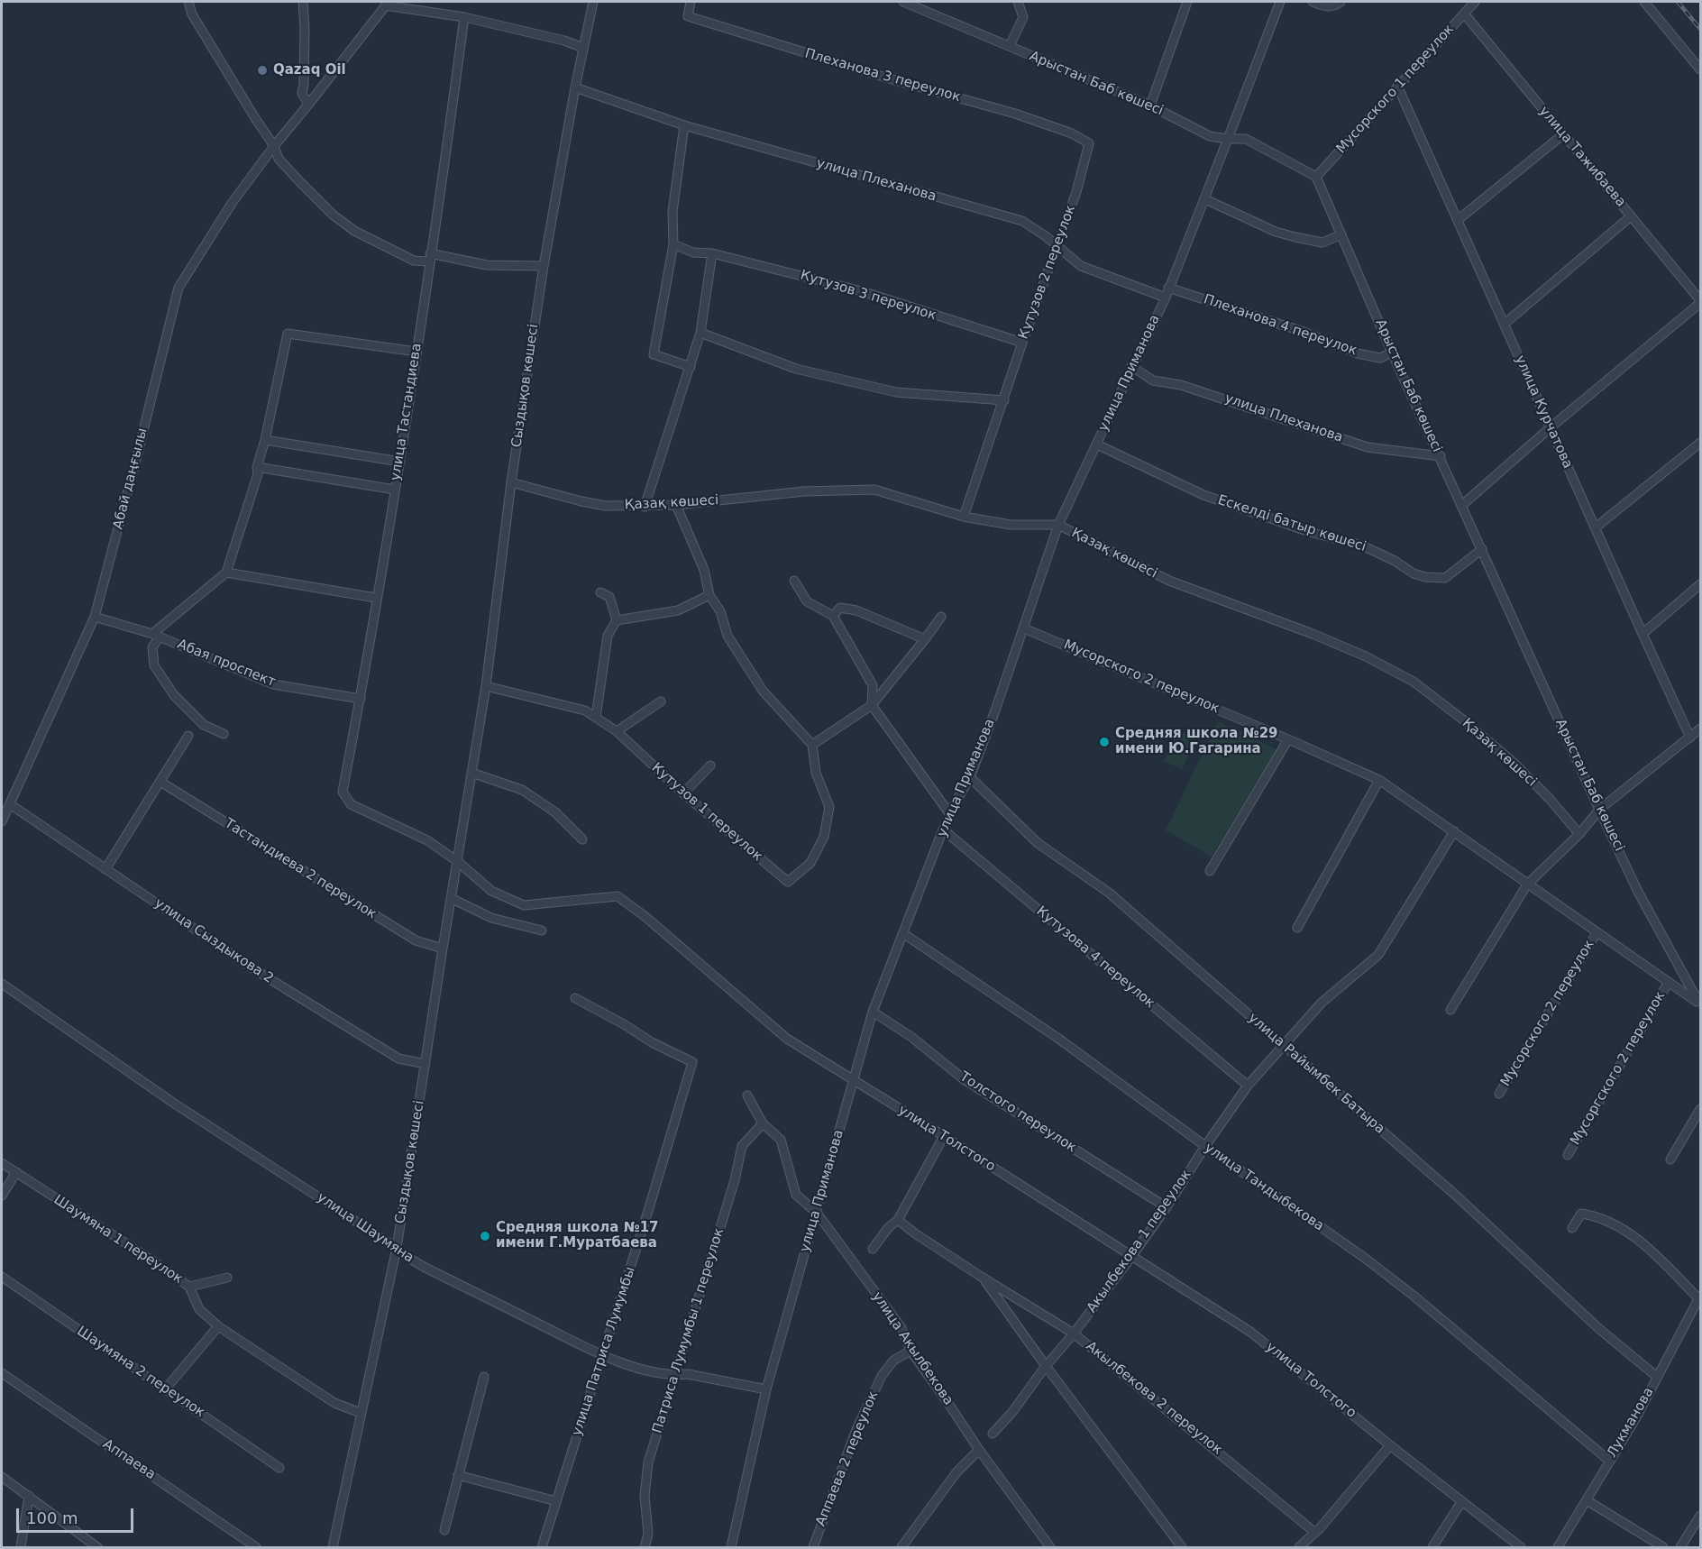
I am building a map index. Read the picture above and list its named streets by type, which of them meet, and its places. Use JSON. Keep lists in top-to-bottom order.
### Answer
{
  "streets": {
    "street": [
      "Плеханова 3 переулок",
      "Арыстан Баб көшесі",
      "Мусорского 1 переулок",
      "улица Тажибаева",
      "улица Плеханова",
      "Кутузов 2 переулок",
      "Кутузов 3 переулок",
      "Плеханова 4 переулок",
      "улица Приманова",
      "Сыздықов көшесі",
      "улица Тастандиева",
      "улица Курчатова",
      "Абай даңғылы",
      "Қазақ көшесі",
      "Ескелді батыр көшесі",
      "Абая проспект",
      "Мусорского 2 переулок",
      "Кутузов 1 переулок",
      "Тастандиева 2 переулок",
      "улица Сыздыкова 2",
      "Кутузова 4 переулок",
      "Мусоргского 2 переулок",
      "улица Райымбек Батыра",
      "Толстого переулок",
      "улица Толстого",
      "улица Тандыбекова",
      "улица Шаумяна",
      "Шаумяна 1 переулок",
      "Акылбекова 1 переулок",
      "Патриса Лумумбы 1 переулок",
      "улица Акылбекова",
      "улица Патриса Лумумбы",
      "Шаумяна 2 переулок",
      "Акылбекова 2 переулок",
      "Лукманова",
      "Аппаева 2 переулок",
      "Аппаева"
    ]
  },
  "crossings": [
    ["Плеханова 3 переулок", "Кутузов 2 переулок"],
    ["Арыстан Баб көшесі", "Мусорского 1 переулок"],
    ["Арыстан Баб көшесі", "улица Плеханова"],
    ["Арыстан Баб көшесі", "Плеханова 4 переулок"],
    ["Арыстан Баб көшесі", "улица Приманова"],
    ["Арыстан Баб көшесі", "Ескелді батыр көшесі"],
    ["Мусорского 1 переулок", "улица Тажибаева"],
    ["Мусорского 1 переулок", "улица Курчатова"],
    ["улица Плеханова", "Кутузов 2 переулок"],
    ["улица Плеханова", "улица Приманова"],
    ["улица Плеханова", "Сыздықов көшесі"],
    ["Кутузов 2 переулок", "Кутузов 3 переулок"],
    ["Кутузов 2 переулок", "Қазақ көшесі"],
    ["Плеханова 4 переулок", "улица Приманова"],
    ["улица Приманова", "Қазақ көшесі"],
    ["улица Приманова", "Ескелді батыр көшесі"],
    ["улица Приманова", "Мусорского 2 переулок"],
    ["улица Приманова", "Кутузова 4 переулок"],
    ["улица Приманова", "улица Райымбек Батыра"],
    ["улица Приманова", "Толстого переулок"],
    ["улица Приманова", "улица Толстого"],
    ["улица Приманова", "улица Тандыбекова"],
    ["улица Приманова", "улица Шаумяна"],
    ["улица Приманова", "улица Акылбекова"],
    ["Сыздықов көшесі", "Қазақ көшесі"],
    ["Сыздықов көшесі", "Кутузов 1 переулок"],
    ["Сыздықов көшесі", "Тастандиева 2 переулок"],
    ["Сыздықов көшесі", "улица Сыздыкова 2"],
    ["Сыздықов көшесі", "улица Толстого"],
    ["Сыздықов көшесі", "улица Шаумяна"],
    ["Сыздықов көшесі", "Шаумяна 1 переулок"],
    ["улица Тастандиева", "Абая проспект"],
    ["улица Тастандиева", "улица Толстого"],
    ["Абай даңғылы", "Абая проспект"],
    ["Абай даңғылы", "улица Сыздыкова 2"],
    ["Мусорского 2 переулок", "Мусоргского 2 переулок"],
    ["Кутузова 4 переулок", "Акылбекова 1 переулок"],
    ["улица Райымбек Батыра", "Акылбекова 1 переулок"],
    ["улица Райымбек Батыра", "Лукманова"],
    ["Толстого переулок", "Акылбекова 1 переулок"],
    ["улица Толстого", "Акылбекова 1 переулок"],
    ["улица Тандыбекова", "Акылбекова 1 переулок"],
    ["улица Тандыбекова", "Лукманова"],
    ["улица Шаумяна", "Патриса Лумумбы 1 переулок"],
    ["улица Шаумяна", "улица Патриса Лумумбы"],
    ["Акылбекова 1 переулок", "Акылбекова 2 переулок"],
    ["Патриса Лумумбы 1 переулок", "улица Акылбекова"],
    ["улица Акылбекова", "Аппаева 2 переулок"]
  ],
  "places": ["Qazaq Oil", "Средняя школа №29 имени Ю.Гагарина", "Средняя школа №17 имени Г.Муратбаева"],
  "scale_bar": "100 m"
}
